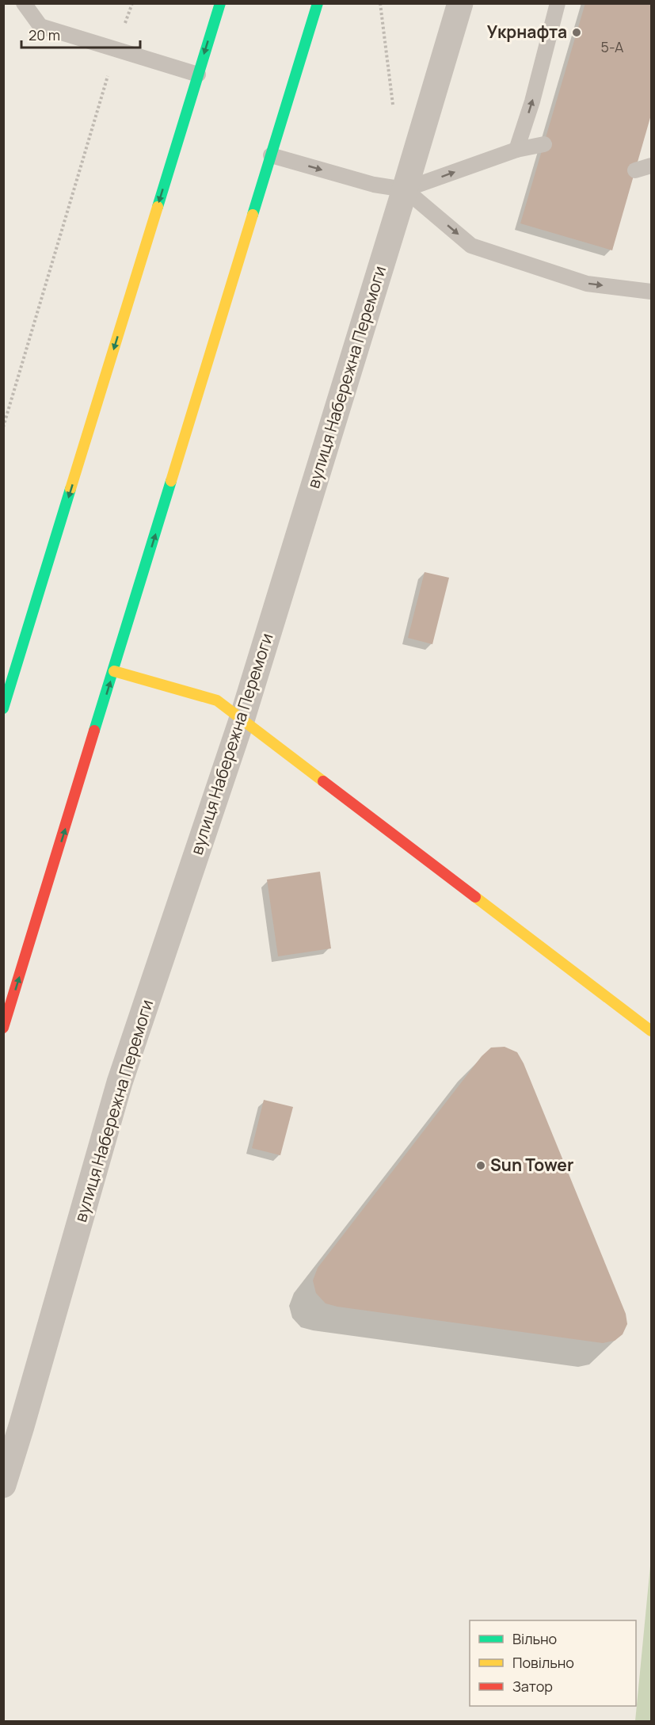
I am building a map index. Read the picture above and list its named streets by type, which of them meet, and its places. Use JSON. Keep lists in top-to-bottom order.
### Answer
{
  "streets": {
    "street": ["вулиця Набережна Перемоги"]
  },
  "places": ["Укрнафта", "Sun Tower"],
  "house_numbers": ["5-А"],
  "legend": ["Вільно", "Повільно", "Затор"],
  "scale_bar": "20 m"
}
